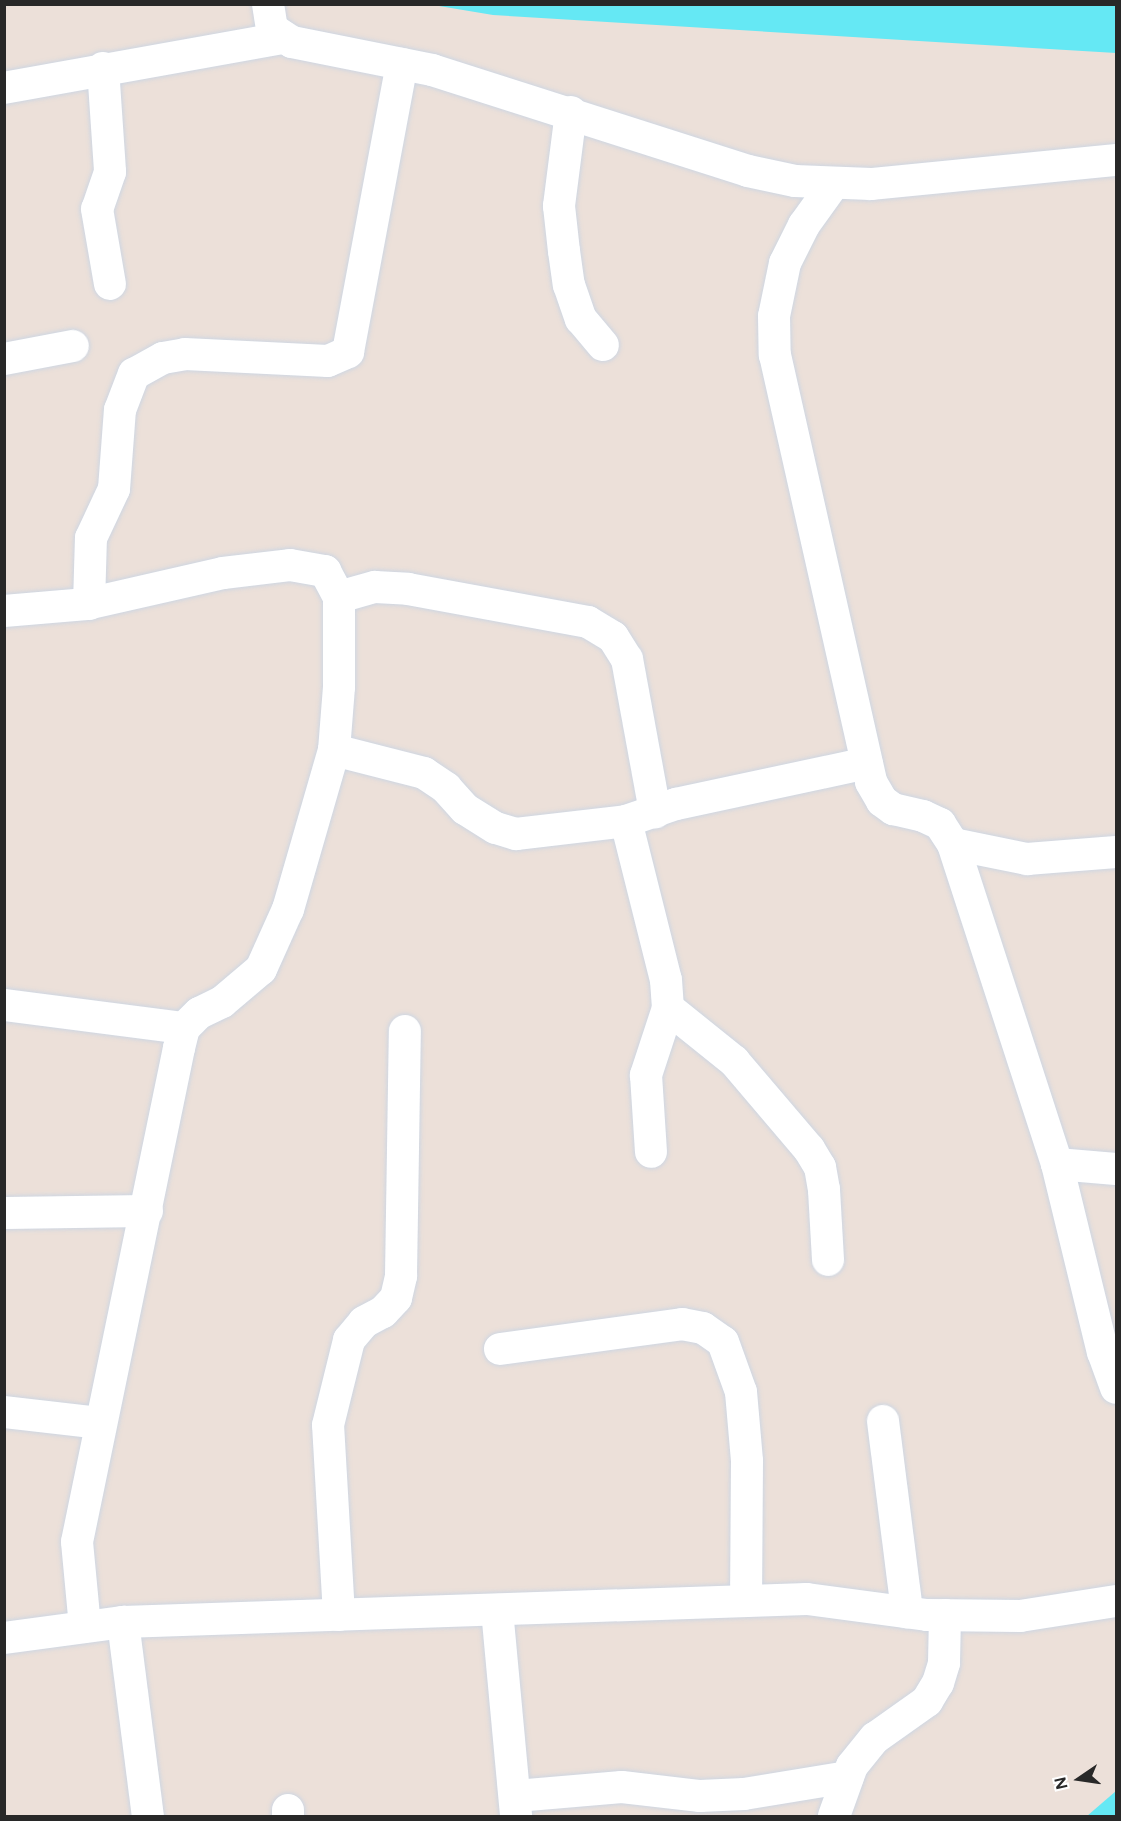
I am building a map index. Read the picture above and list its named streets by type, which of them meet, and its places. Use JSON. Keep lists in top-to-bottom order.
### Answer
{
  "north": "left"
}
